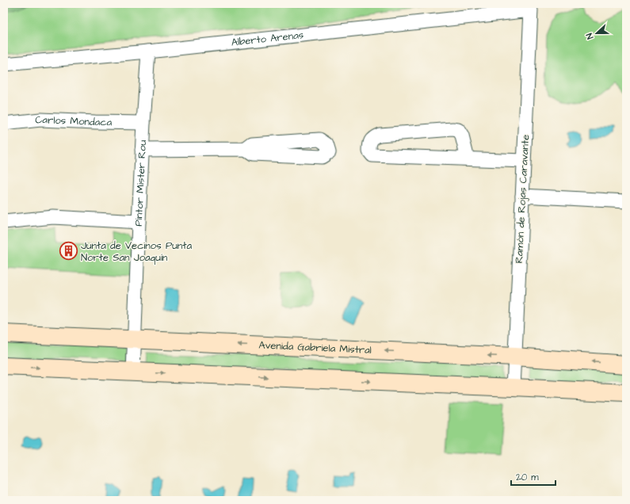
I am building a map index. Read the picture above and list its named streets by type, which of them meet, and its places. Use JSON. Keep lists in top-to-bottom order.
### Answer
{
  "streets": {
    "main road": ["Avenida Gabriela Mistral"],
    "street": [
      "Alberto Arenas",
      "Carlos Mondaca",
      "Pintor Mister Rou",
      "Ramón de Rojas Caravante"
    ]
  },
  "crossings": [
    ["Alberto Arenas", "Pintor Mister Rou"],
    ["Alberto Arenas", "Ramón de Rojas Caravante"],
    ["Carlos Mondaca", "Pintor Mister Rou"],
    ["Pintor Mister Rou", "Avenida Gabriela Mistral"],
    ["Ramón de Rojas Caravante", "Avenida Gabriela Mistral"]
  ],
  "places": {
    "building": ["Junta de Vecinos Punta Norte San Joaquín"]
  },
  "scale_bar": "20 m",
  "north": "left"
}
